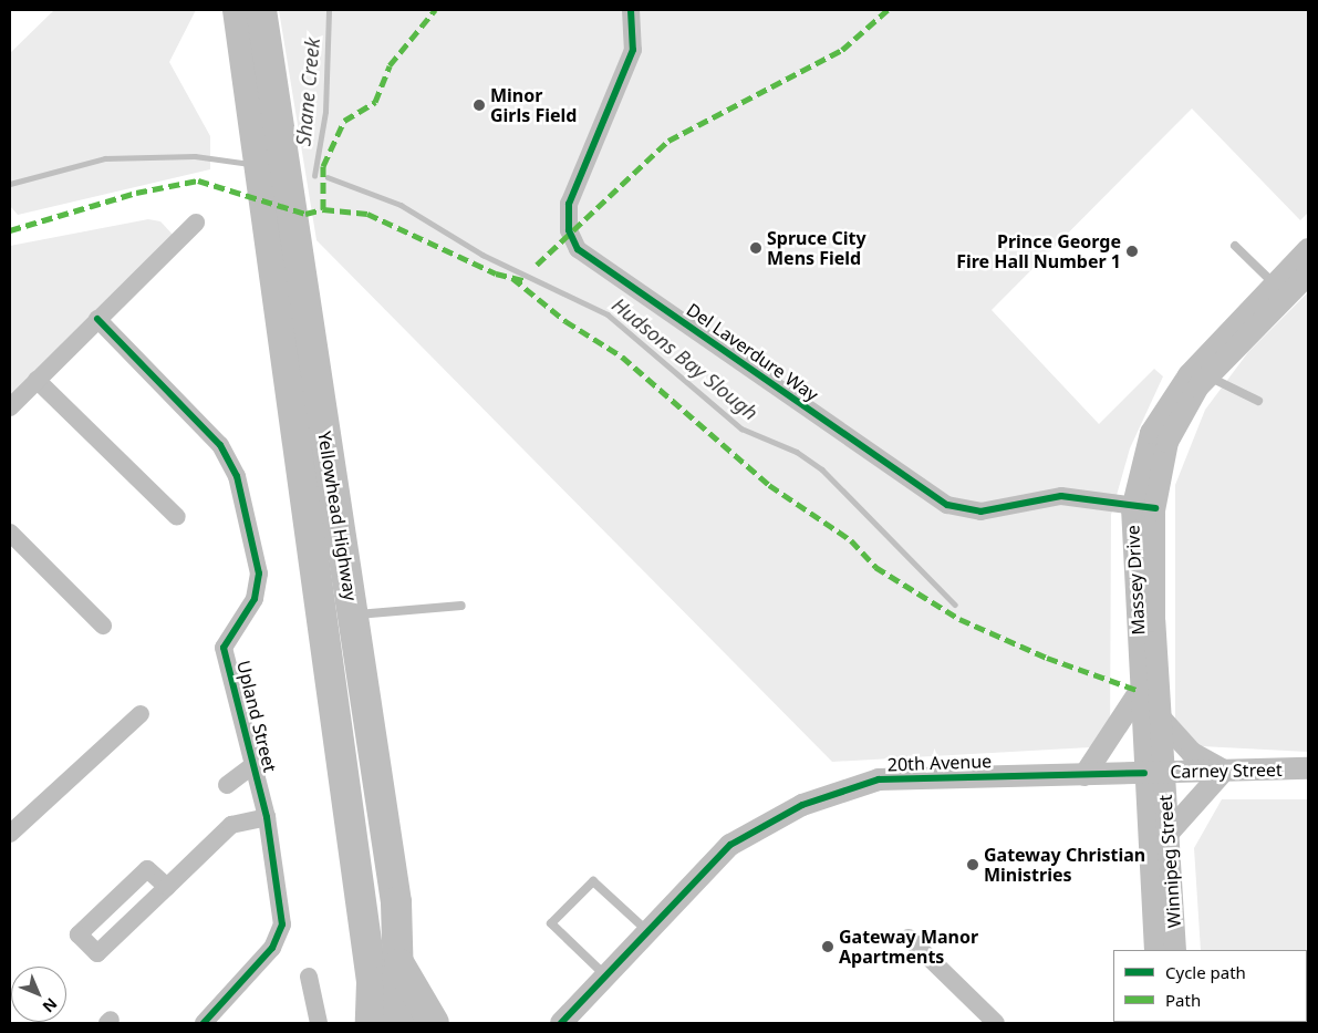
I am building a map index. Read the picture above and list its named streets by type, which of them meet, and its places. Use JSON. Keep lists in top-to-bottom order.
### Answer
{
  "streets": {
    "highway": ["Yellowhead Highway"],
    "street": [
      "Del Laverdure Way",
      "Massey Drive",
      "Upland Street",
      "20th Avenue",
      "Carney Street",
      "Winnipeg Street"
    ]
  },
  "crossings": [
    ["Del Laverdure Way", "Massey Drive"],
    ["Massey Drive", "20th Avenue"],
    ["Massey Drive", "Carney Street"],
    ["Massey Drive", "Winnipeg Street"],
    ["20th Avenue", "Carney Street"],
    ["20th Avenue", "Winnipeg Street"],
    ["Carney Street", "Winnipeg Street"]
  ],
  "water": ["Shane Creek", "Hudsons Bay Slough"],
  "places": [
    "Minor Girls Field",
    "Spruce City Mens Field",
    "Prince George Fire Hall Number 1",
    "Gateway Christian Ministries",
    "Gateway Manor Apartments"
  ],
  "legend": ["Cycle path", "Path"],
  "north": "bottom right"
}
